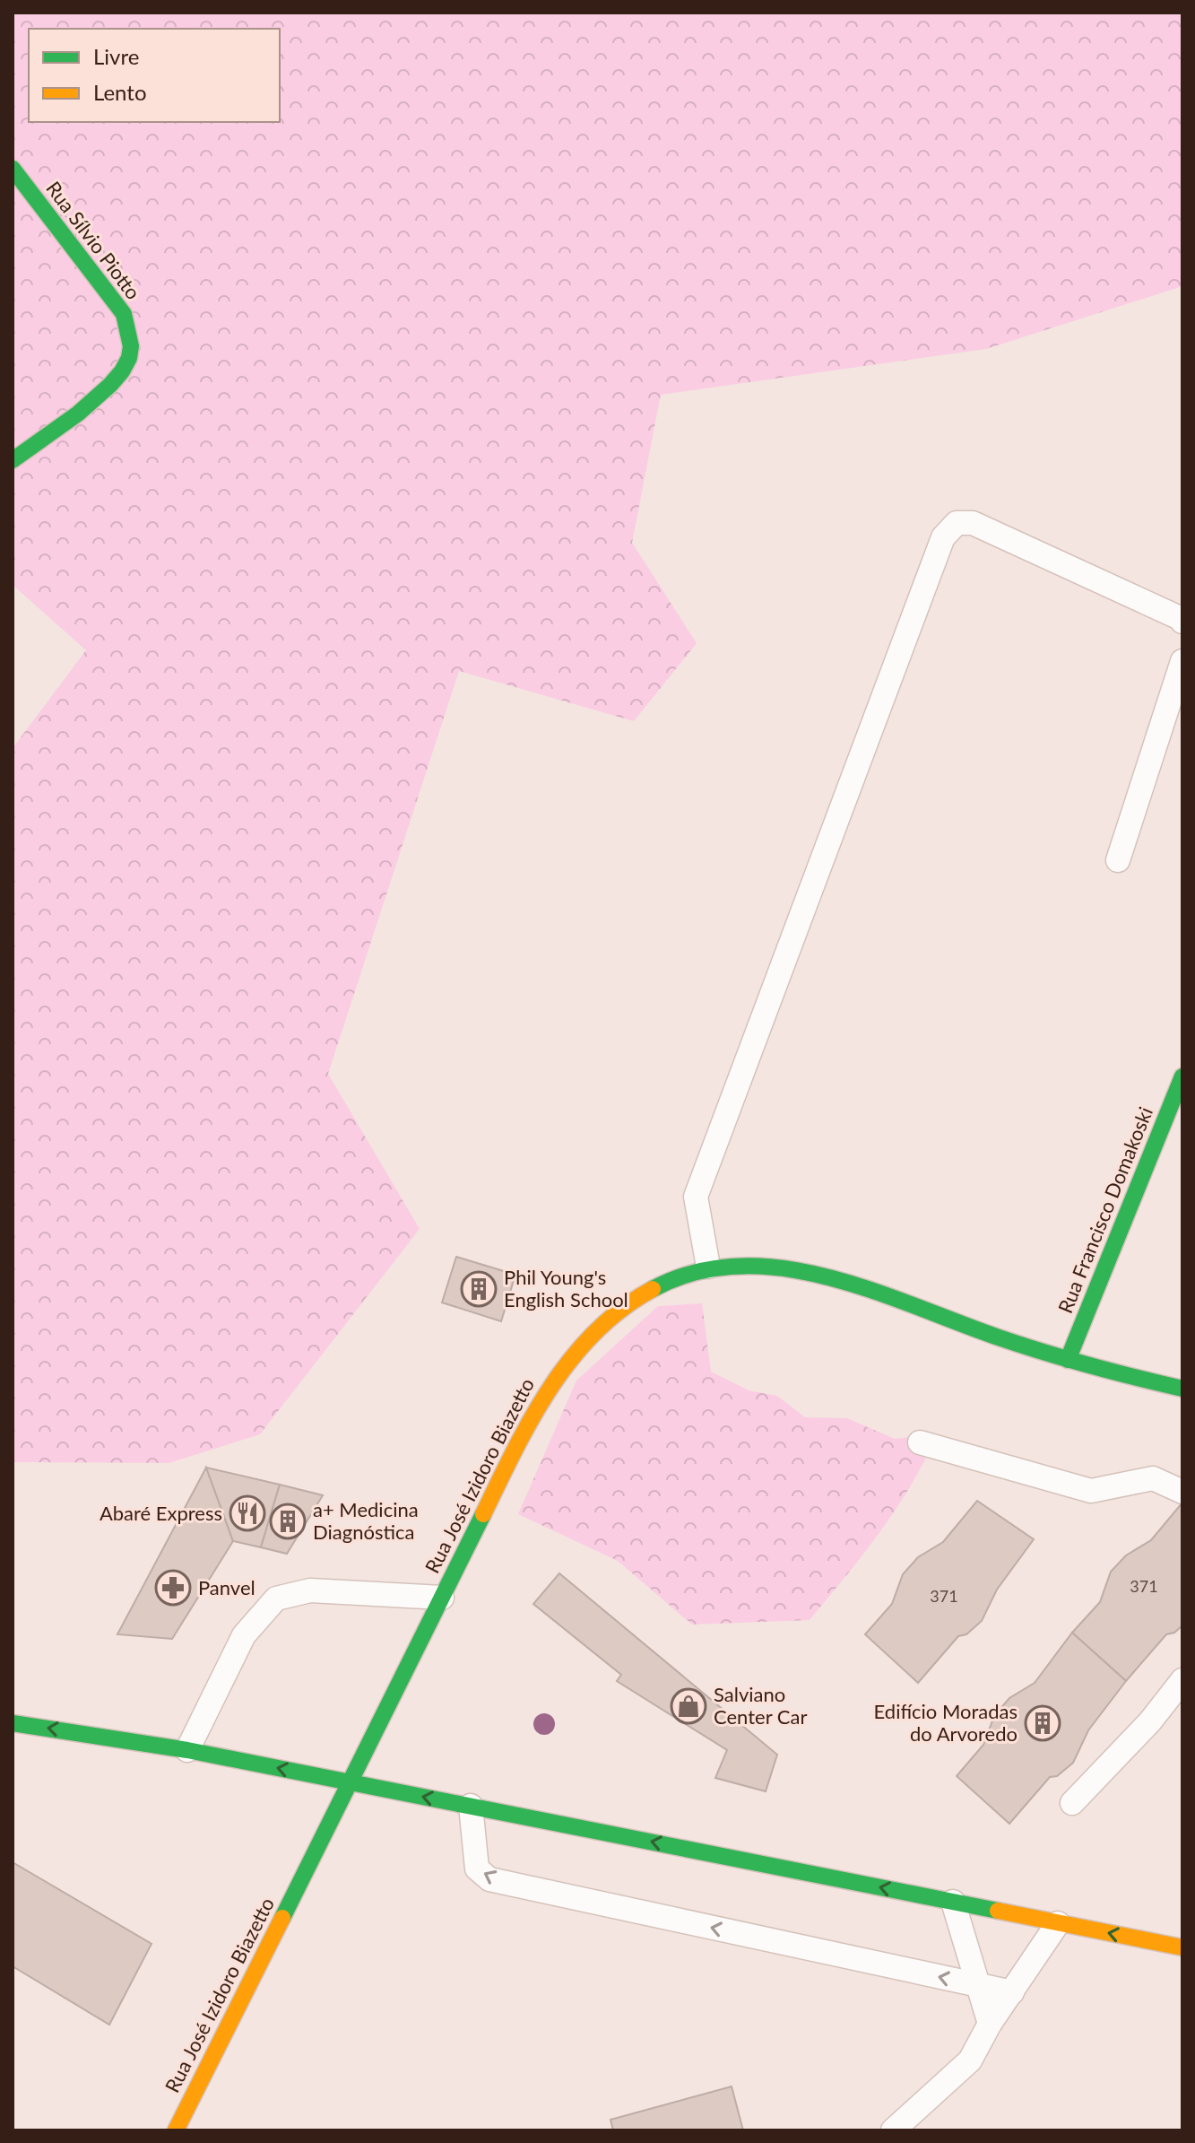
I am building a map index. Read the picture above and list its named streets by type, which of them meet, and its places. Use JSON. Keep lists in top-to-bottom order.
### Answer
{
  "streets": {
    "street": ["Rua Sílvio Piotto", "Rua Francisco Domakoski", "Rua José Izidoro Biazetto"]
  },
  "crossings": [
    ["Rua Francisco Domakoski", "Rua José Izidoro Biazetto"]
  ],
  "places": {
    "building": ["Phil Young's English School", "a+ Medicina Diagnóstica", "Edifício Moradas do Arvoredo"],
    "restaurant": ["Abaré Express"],
    "pharmacy": ["Panvel"],
    "shop": ["Salviano Center Car"]
  },
  "house_numbers": ["371", "371"],
  "legend": ["Livre", "Lento"]
}
